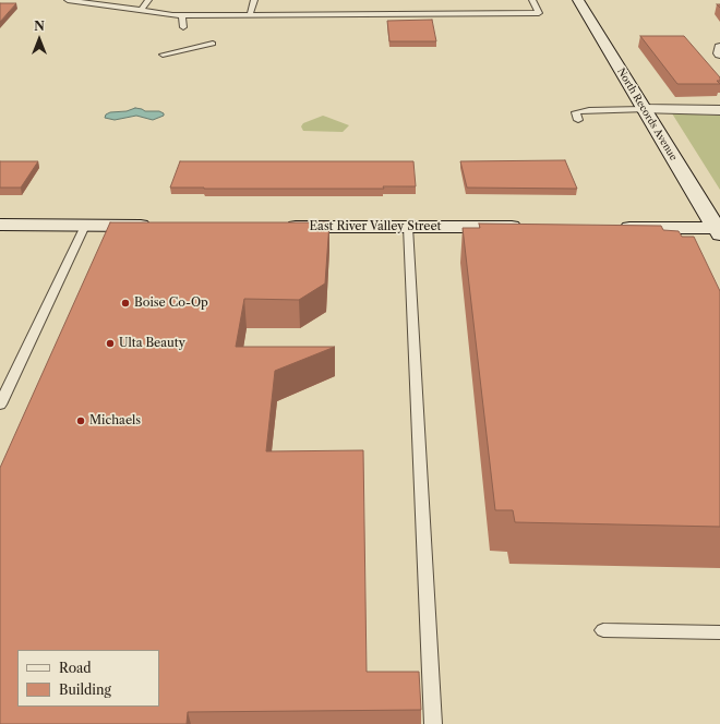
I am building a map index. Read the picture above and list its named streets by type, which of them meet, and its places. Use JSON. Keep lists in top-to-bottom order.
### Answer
{
  "streets": {
    "street": ["North Records Avenue", "East River Valley Street"]
  },
  "places": ["Boise Co-Op", "Ulta Beauty", "Michaels"],
  "legend": ["Road", "Building"],
  "north": "top"
}
